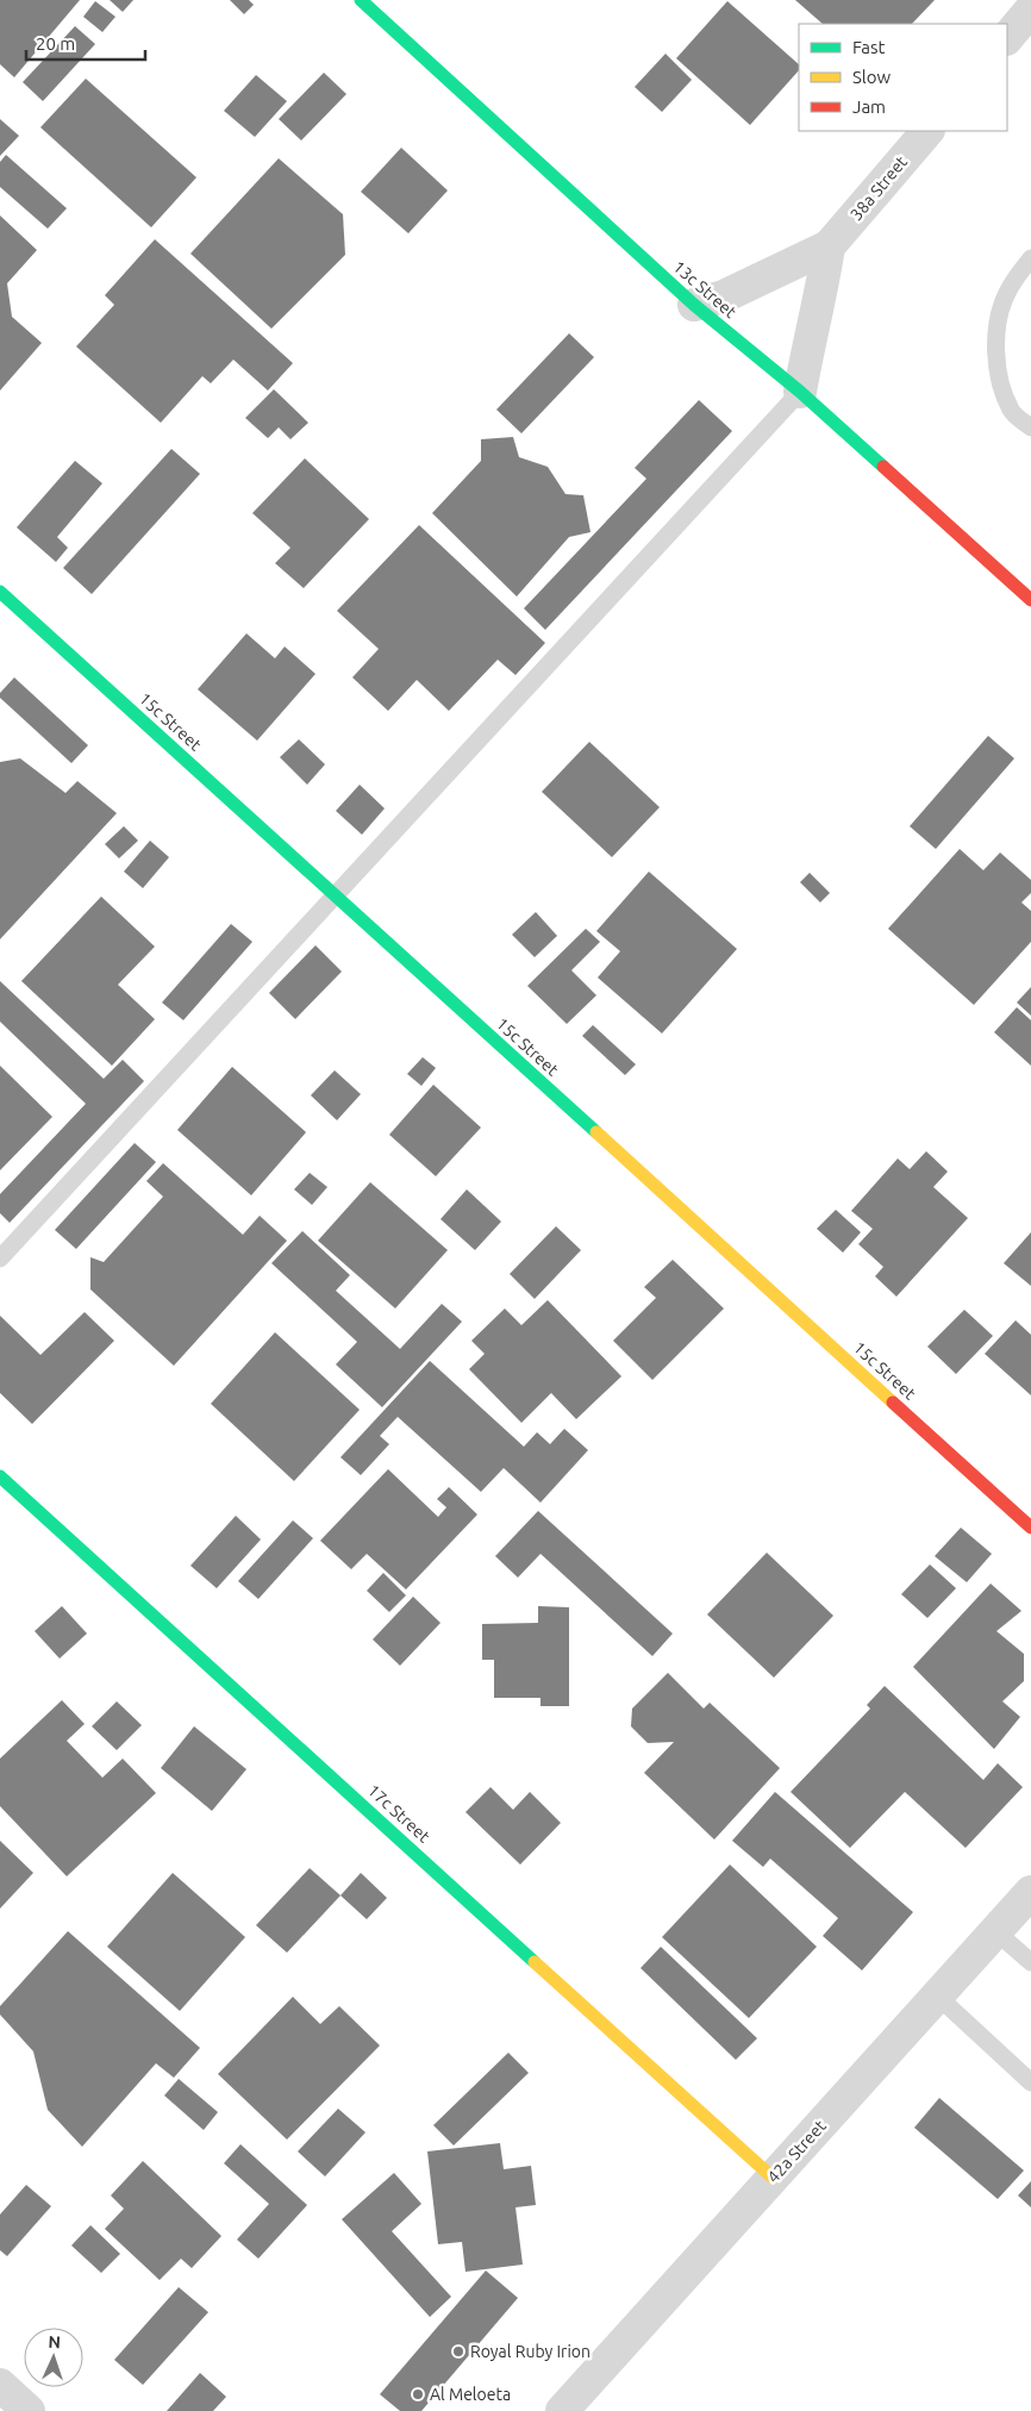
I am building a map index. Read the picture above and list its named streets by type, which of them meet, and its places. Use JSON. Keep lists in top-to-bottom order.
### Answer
{
  "streets": {
    "street": [
      "38a Street",
      "13c Street",
      "15c Street",
      "17c Street",
      "42a Street"
    ]
  },
  "crossings": [
    ["38a Street", "13c Street"],
    ["17c Street", "42a Street"]
  ],
  "places": ["Royal Ruby Irion", "Al Meloeta"],
  "legend": ["Fast", "Slow", "Jam"],
  "scale_bar": "20 m",
  "north": "top"
}
